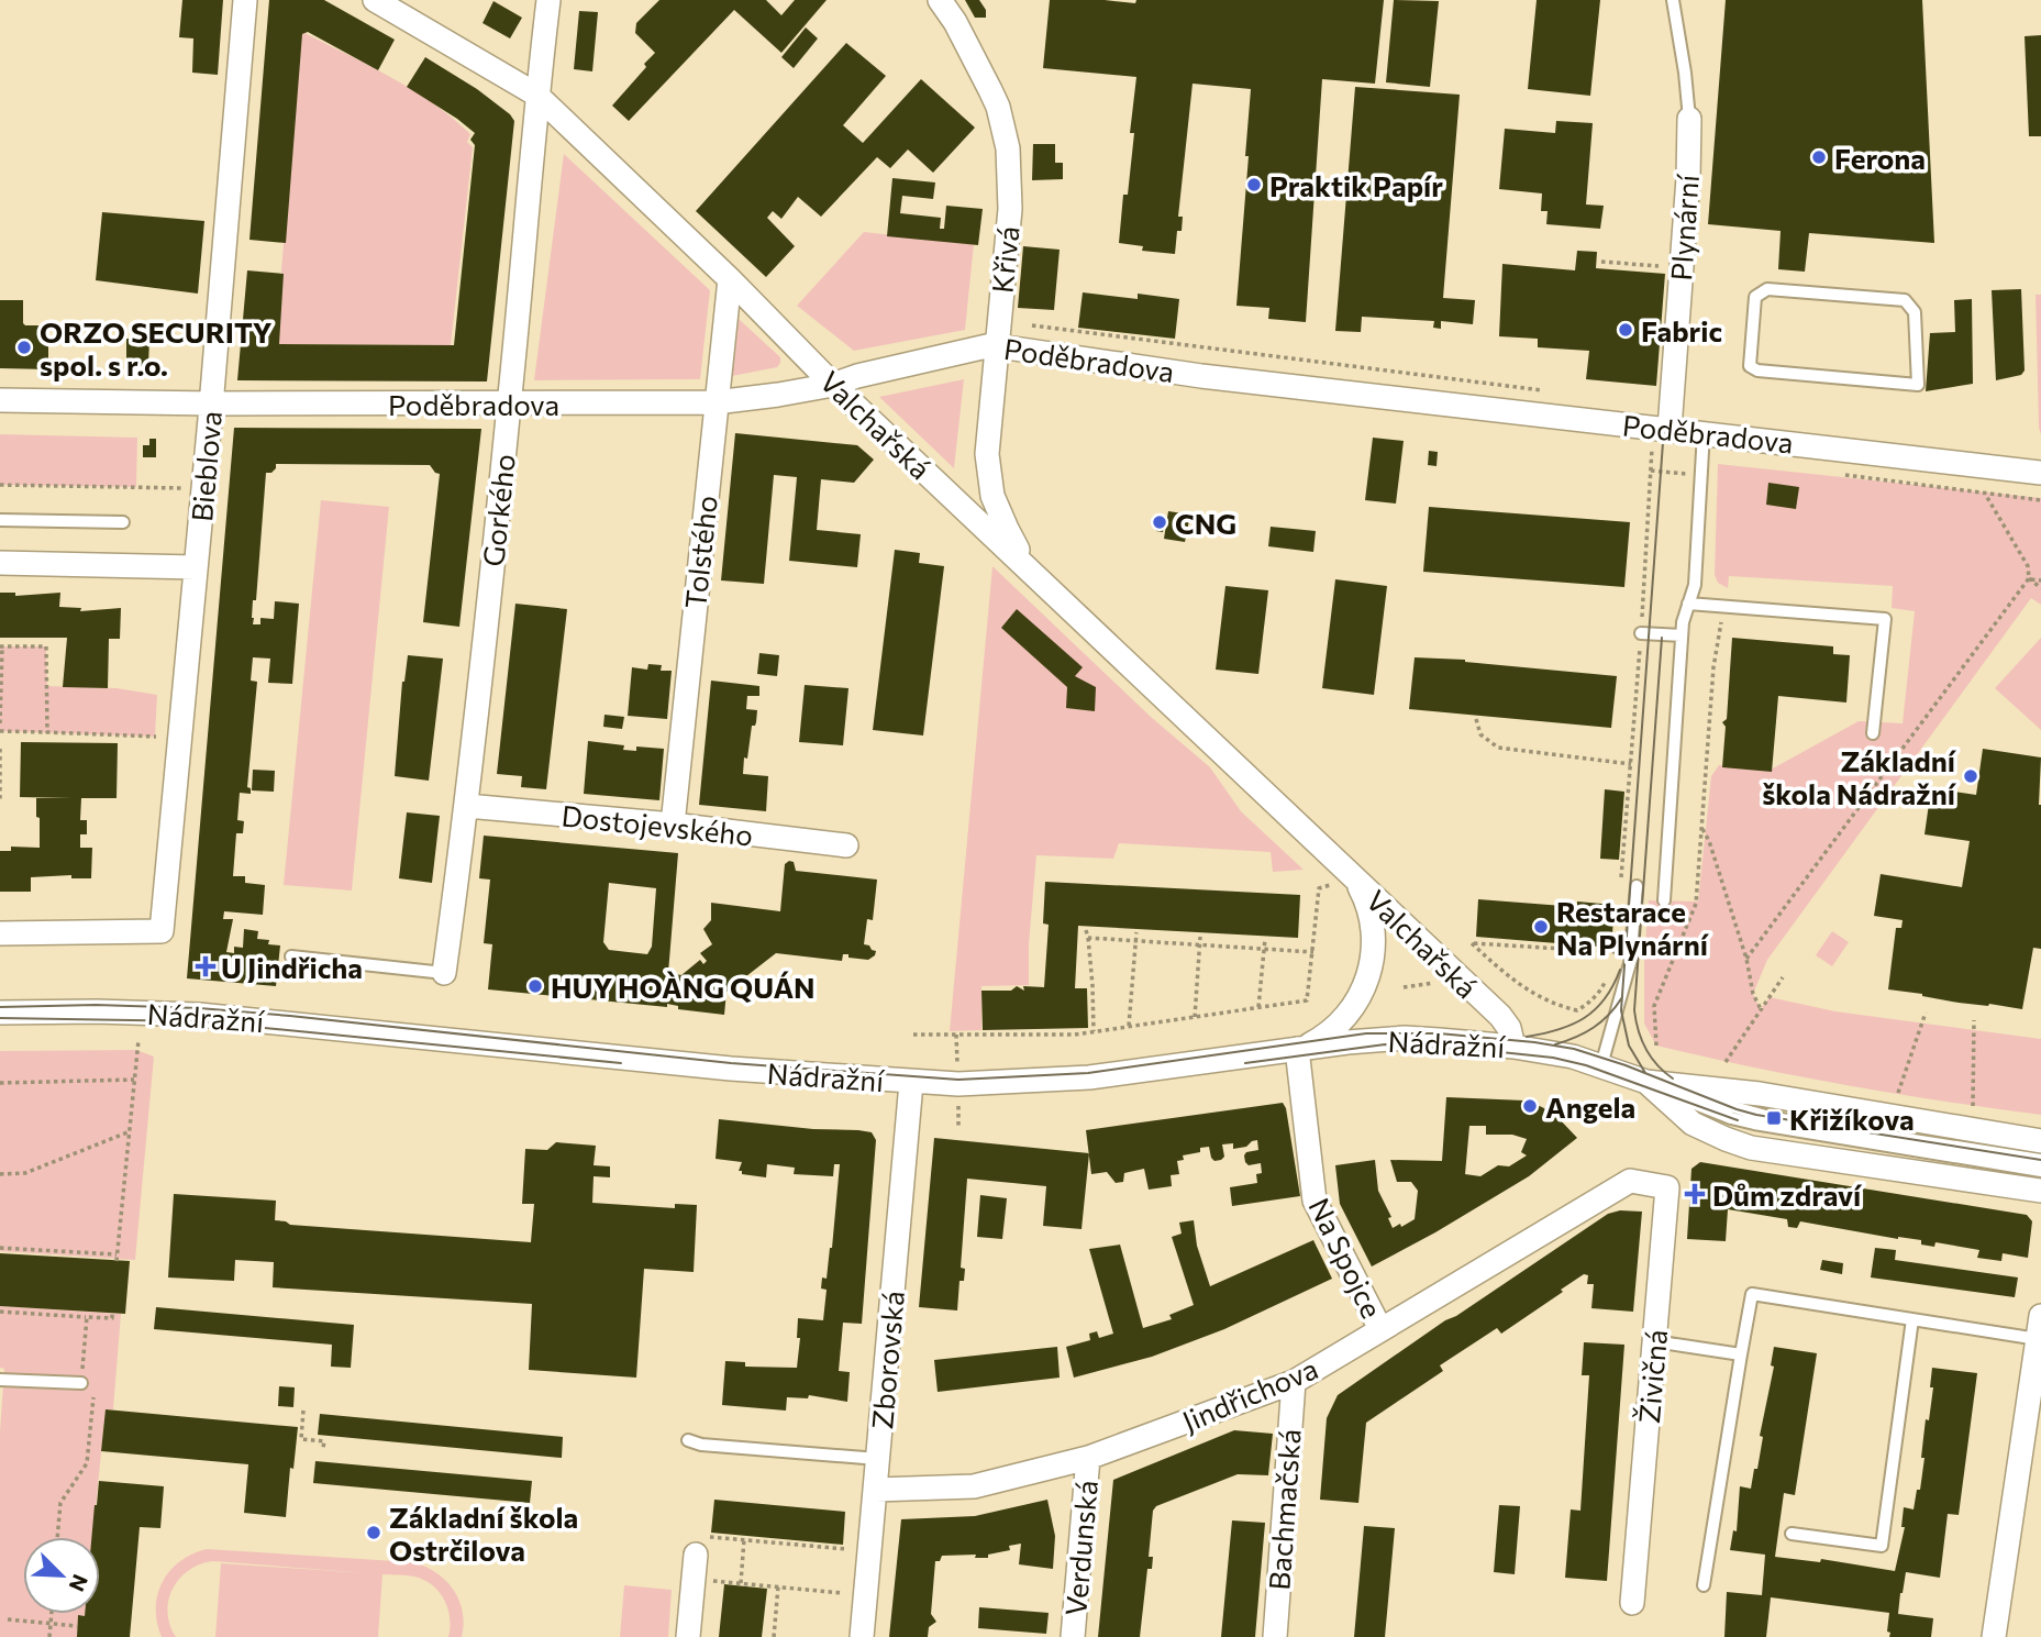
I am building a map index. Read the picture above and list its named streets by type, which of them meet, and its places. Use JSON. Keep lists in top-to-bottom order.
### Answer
{
  "streets": {
    "street": [
      "Plynární",
      "Křivá",
      "Poděbradova",
      "Valchařská",
      "Bieblova",
      "Gorkého",
      "Tolstého",
      "Dostojevského",
      "Nádražní",
      "Na Spojce",
      "Zborovská",
      "Živičná",
      "Jindřichova",
      "Bachmačská",
      "Verdunská"
    ]
  },
  "crossings": [
    ["Plynární", "Poděbradova"],
    ["Křivá", "Poděbradova"],
    ["Křivá", "Valchařská"],
    ["Poděbradova", "Valchařská"],
    ["Poděbradova", "Bieblova"],
    ["Poděbradova", "Gorkého"],
    ["Poděbradova", "Tolstého"],
    ["Valchařská", "Gorkého"],
    ["Valchařská", "Tolstého"],
    ["Valchařská", "Nádražní"],
    ["Valchařská", "Na Spojce"],
    ["Gorkého", "Dostojevského"],
    ["Tolstého", "Dostojevského"],
    ["Nádražní", "Na Spojce"],
    ["Nádražní", "Zborovská"],
    ["Na Spojce", "Jindřichova"],
    ["Zborovská", "Jindřichova"],
    ["Živičná", "Jindřichova"],
    ["Jindřichova", "Bachmačská"],
    ["Jindřichova", "Verdunská"]
  ],
  "places": {
    "other": [
      "Ferona",
      "Praktik Papír",
      "Fabric",
      "ORZO SECURITY spol. s r.o.",
      "CNG",
      "Základní škola Nádražní",
      "Restarace Na Plynární",
      "HUY HOÀNG QUÁN",
      "Angela",
      "Základní škola Ostrčilova"
    ],
    "health": ["U Jindřicha", "Dům zdraví"],
    "transit": ["Křižíkova"]
  },
  "north": "bottom right"
}
